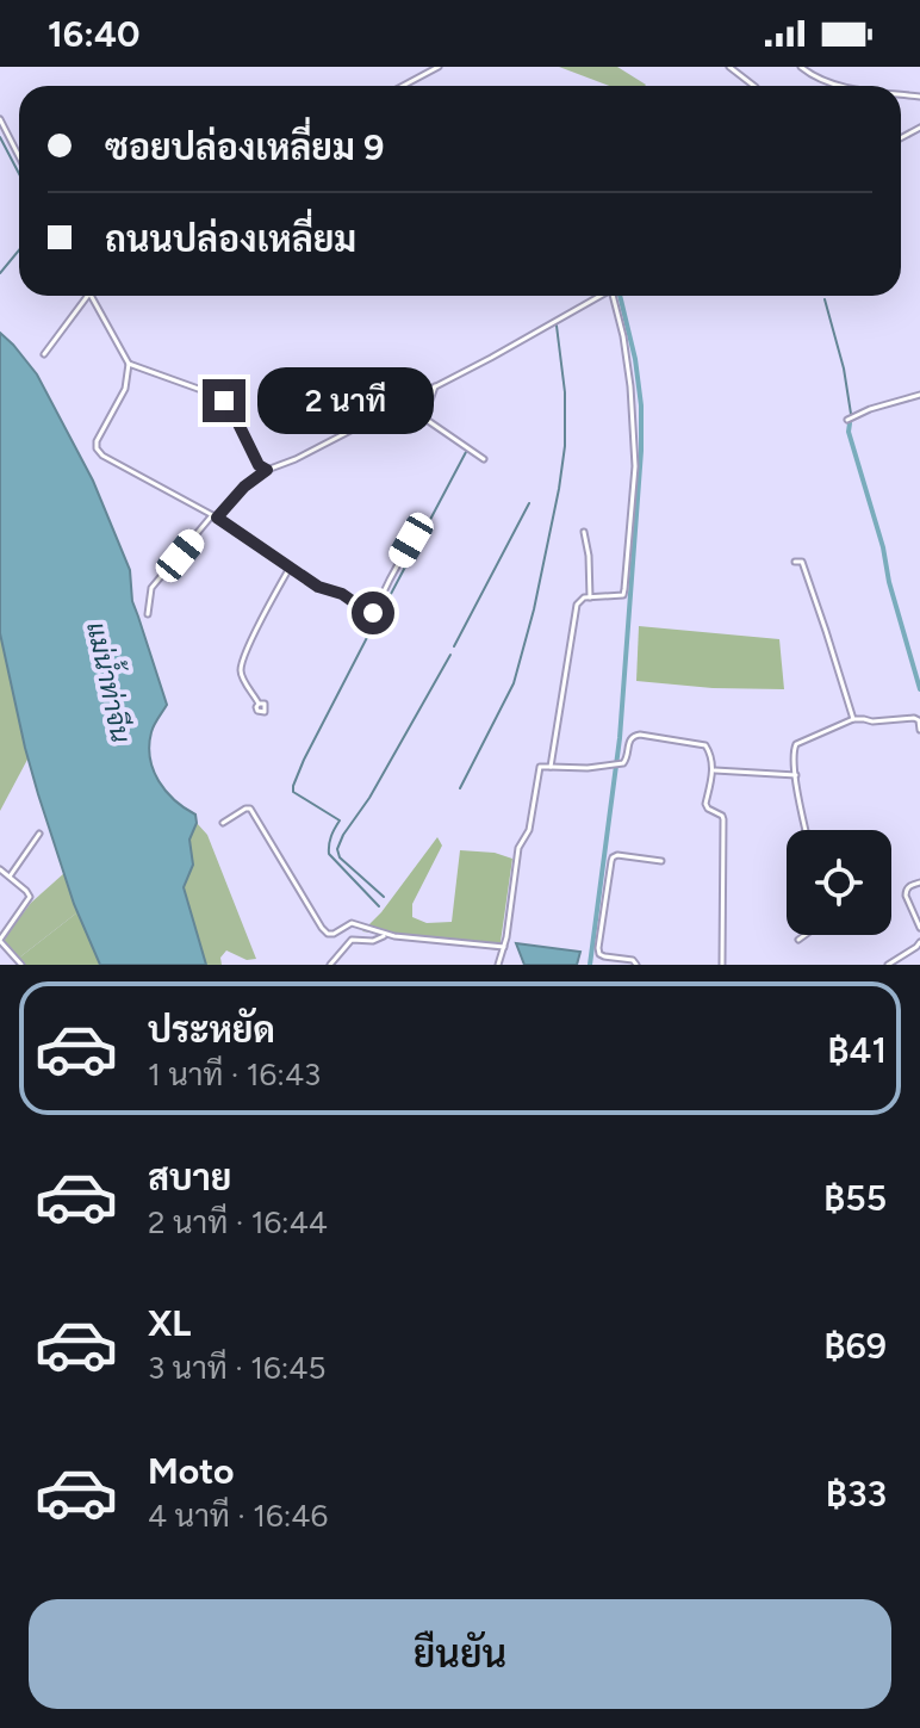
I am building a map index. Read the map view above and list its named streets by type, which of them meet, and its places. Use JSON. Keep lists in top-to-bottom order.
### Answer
{
  "water": ["แม่น้ำท่าจีน"],
  "page": {
    "status": "16:40",
    "banner": ["ซอยปล่องเหลี่ยม 9", "ถนนปล่องเหลี่ยม"],
    "bubble": "2 นาที",
    "list": [
      {
        "name": "ประหยัด",
        "note": "1 นาที · 16:43",
        "value": "฿41"
      },
      {
        "name": "สบาย",
        "note": "2 นาที · 16:44",
        "value": "฿55"
      },
      {
        "name": "XL",
        "note": "3 นาที · 16:45",
        "value": "฿69"
      },
      {
        "name": "Moto",
        "note": "4 นาที · 16:46",
        "value": "฿33"
      }
    ],
    "buttons": "ยืนยัน"
  }
}
